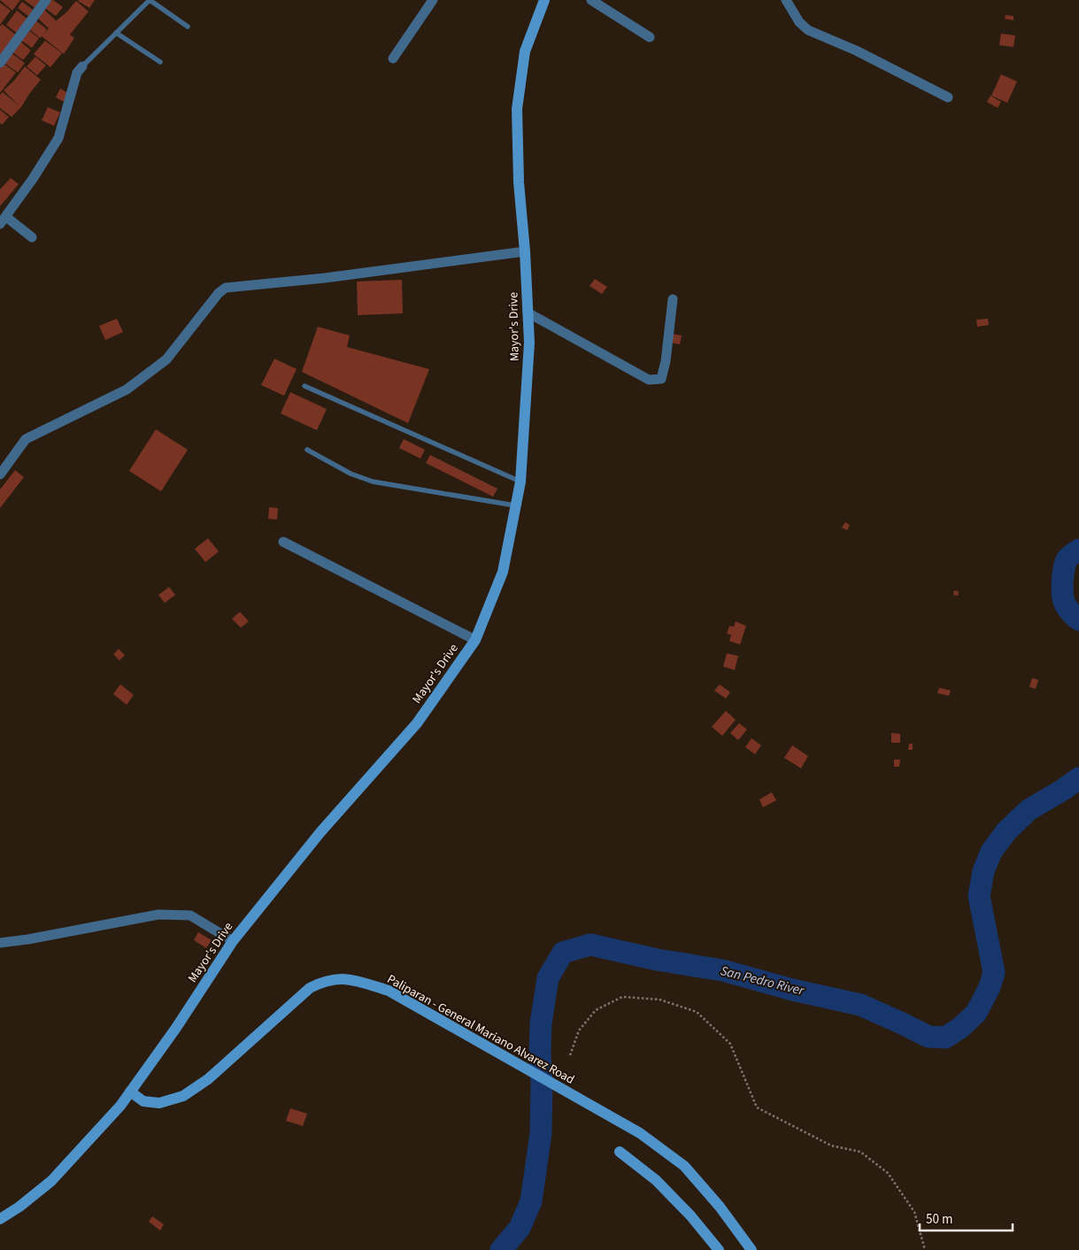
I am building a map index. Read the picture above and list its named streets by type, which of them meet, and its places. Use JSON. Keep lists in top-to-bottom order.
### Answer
{
  "streets": {
    "street": ["Mayor's Drive", "Paliparan - General Mariano Alvarez Road"]
  },
  "crossings": [
    ["Mayor's Drive", "Paliparan - General Mariano Alvarez Road"]
  ],
  "water": ["San Pedro River"],
  "scale_bar": "50 m"
}
